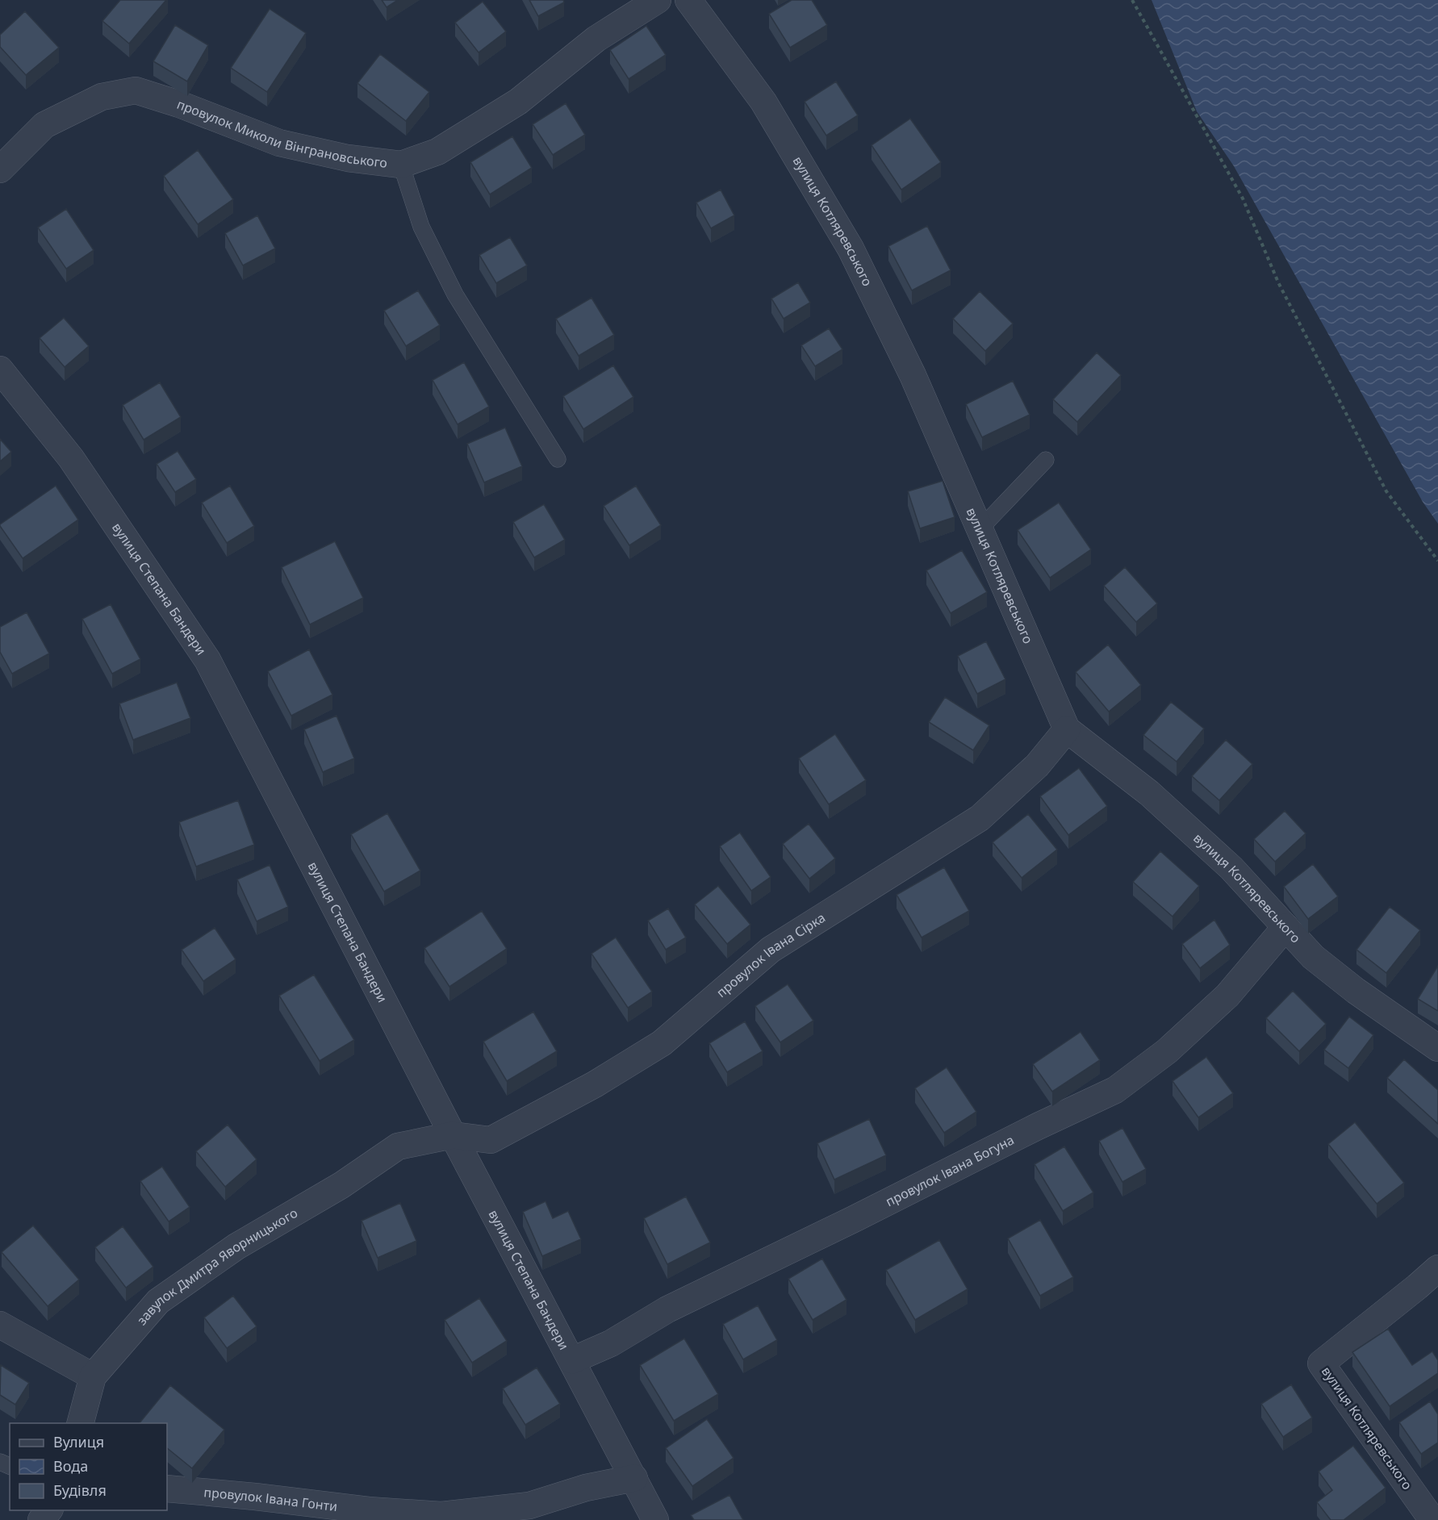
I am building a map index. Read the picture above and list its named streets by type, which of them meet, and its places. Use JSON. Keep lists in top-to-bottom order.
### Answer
{
  "streets": {
    "street": [
      "провулок Миколи Вінграновського",
      "вулиця Котляревського",
      "вулиця Степана Бандери",
      "провулок Івана Сірка",
      "провулок Івана Богуна",
      "завулок Дмитра Яворницького",
      "провулок Івана Гонти"
    ]
  },
  "crossings": [
    ["вулиця Котляревського", "провулок Івана Сірка"],
    ["вулиця Котляревського", "провулок Івана Богуна"],
    ["вулиця Степана Бандери", "провулок Івана Сірка"],
    ["вулиця Степана Бандери", "провулок Івана Богуна"],
    ["вулиця Степана Бандери", "завулок Дмитра Яворницького"],
    ["вулиця Степана Бандери", "провулок Івана Гонти"],
    ["провулок Івана Сірка", "завулок Дмитра Яворницького"]
  ],
  "legend": ["Вулиця", "Вода", "Будівля"]
}
